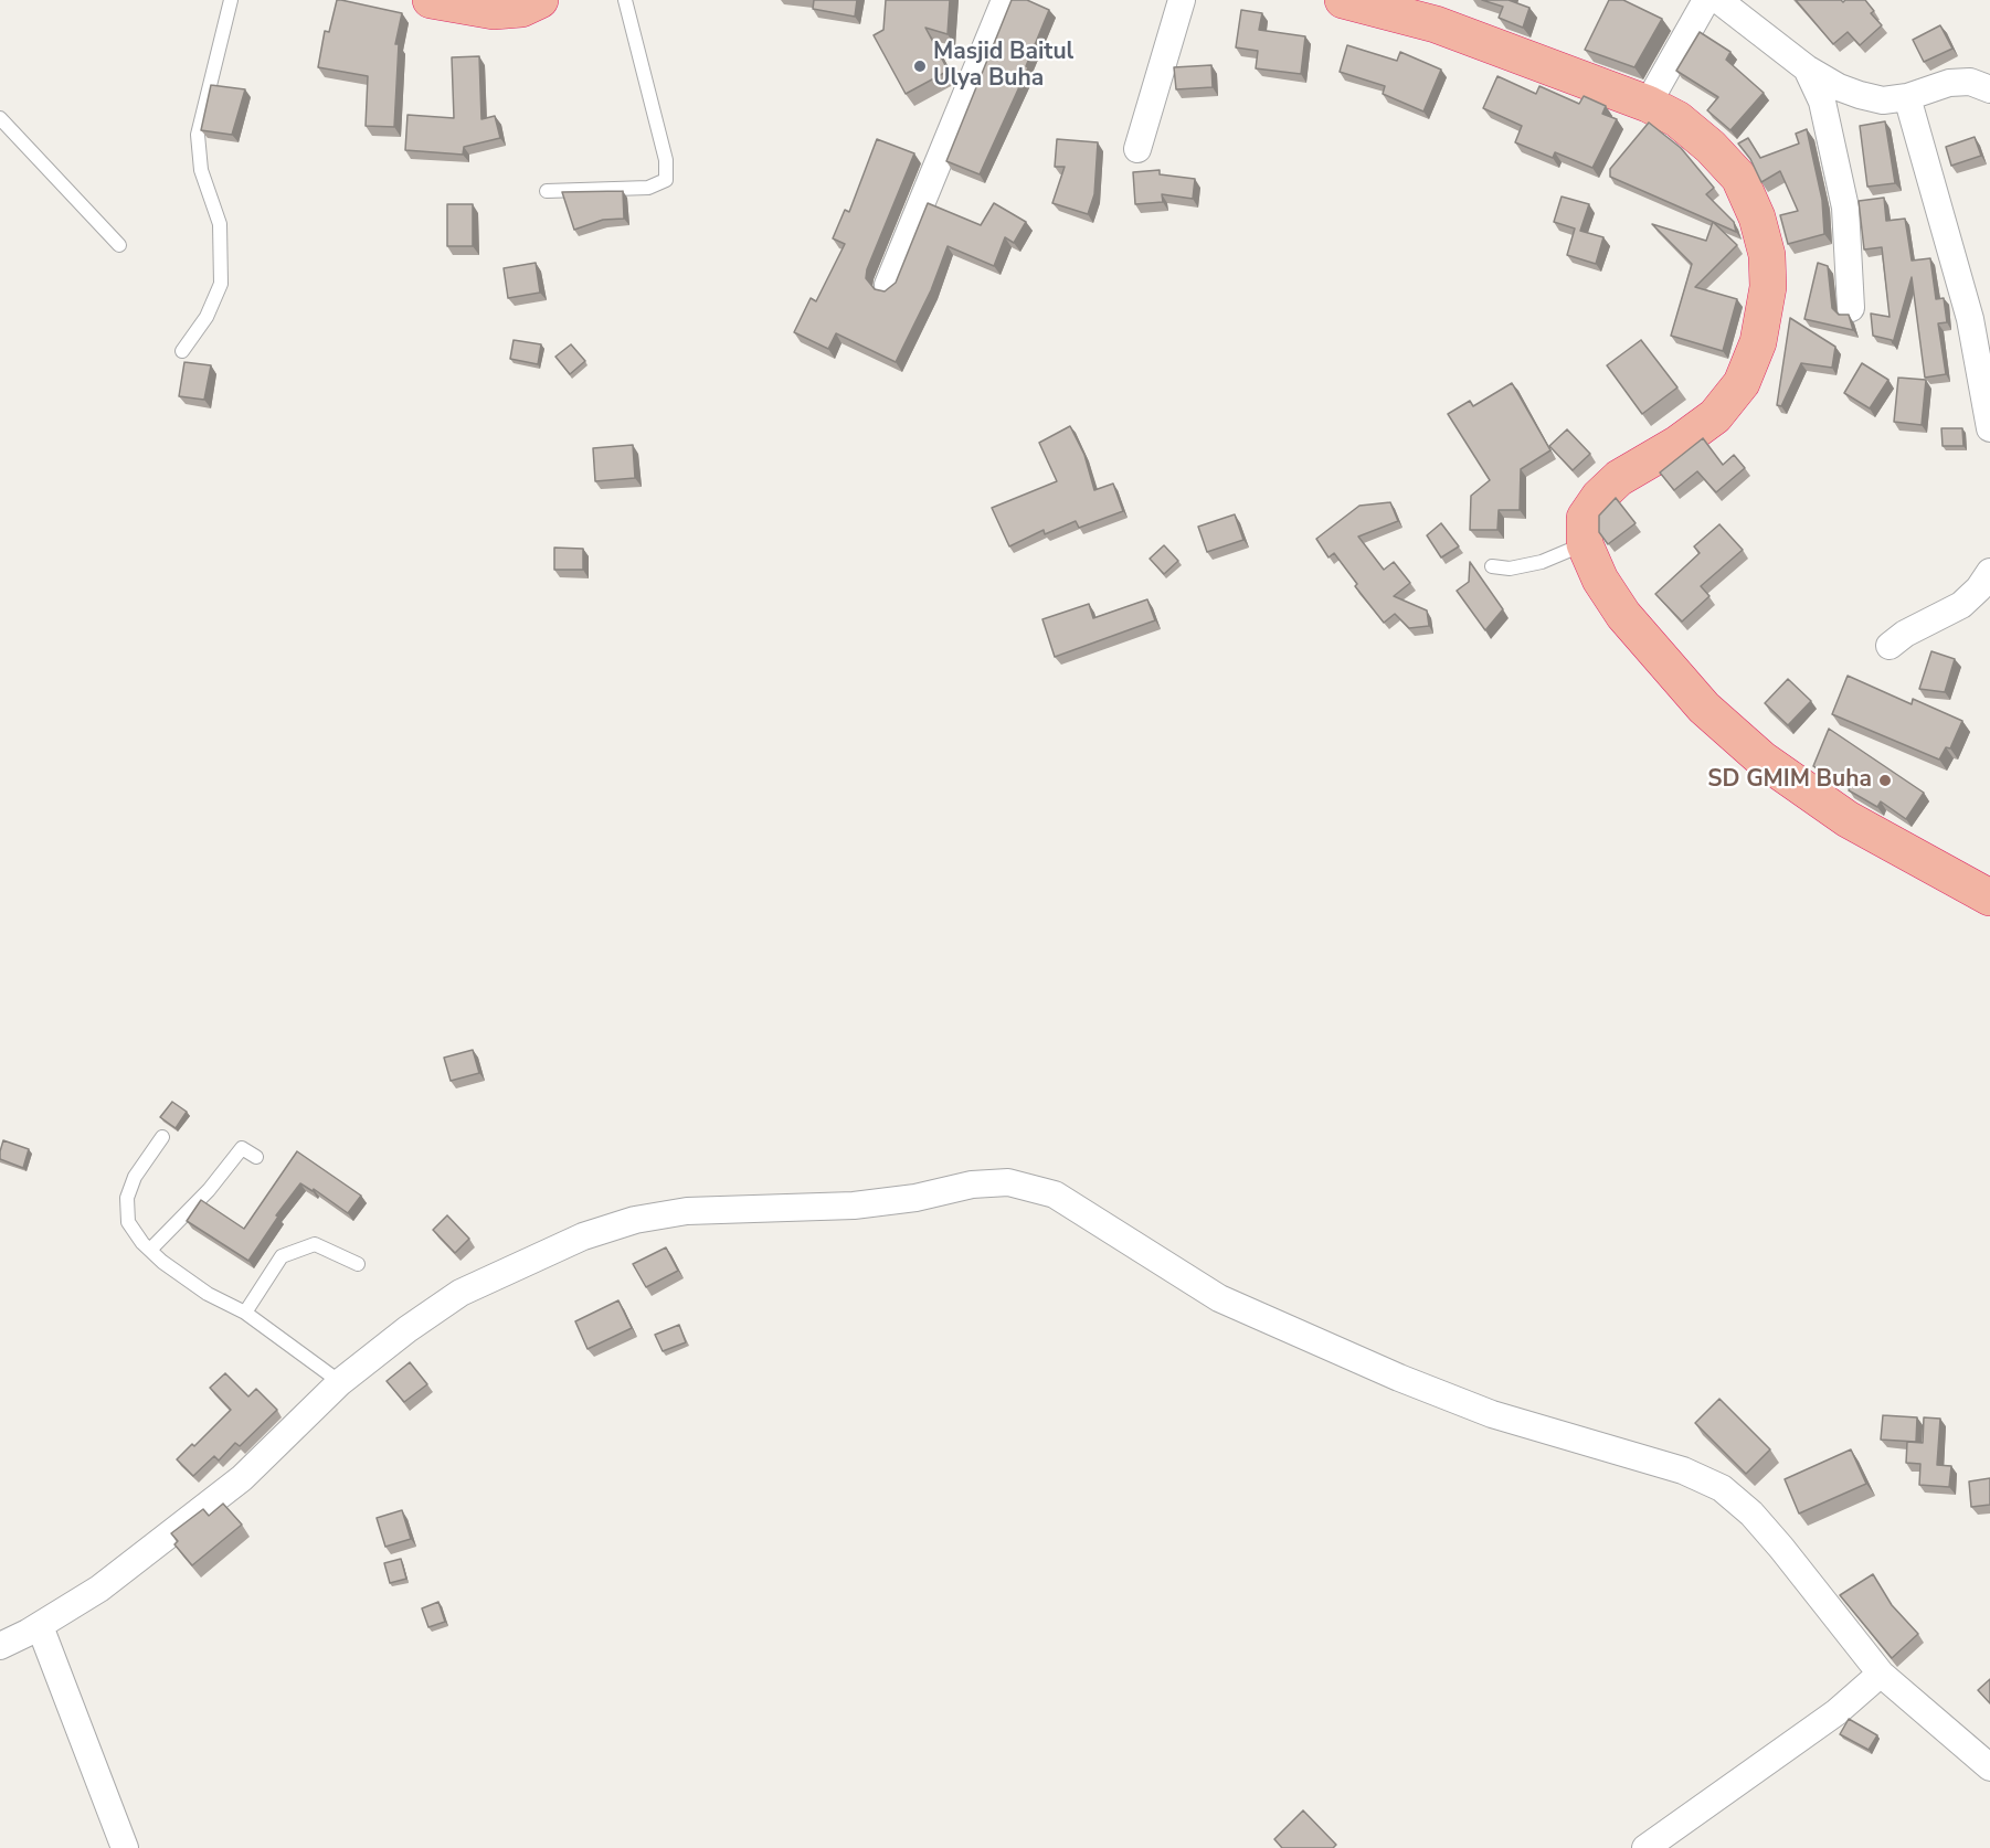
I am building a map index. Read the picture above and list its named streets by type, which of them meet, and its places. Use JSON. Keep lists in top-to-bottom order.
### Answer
{
  "places": ["Masjid Baitul Ulya Buha", "SD GMIM Buha"]
}
